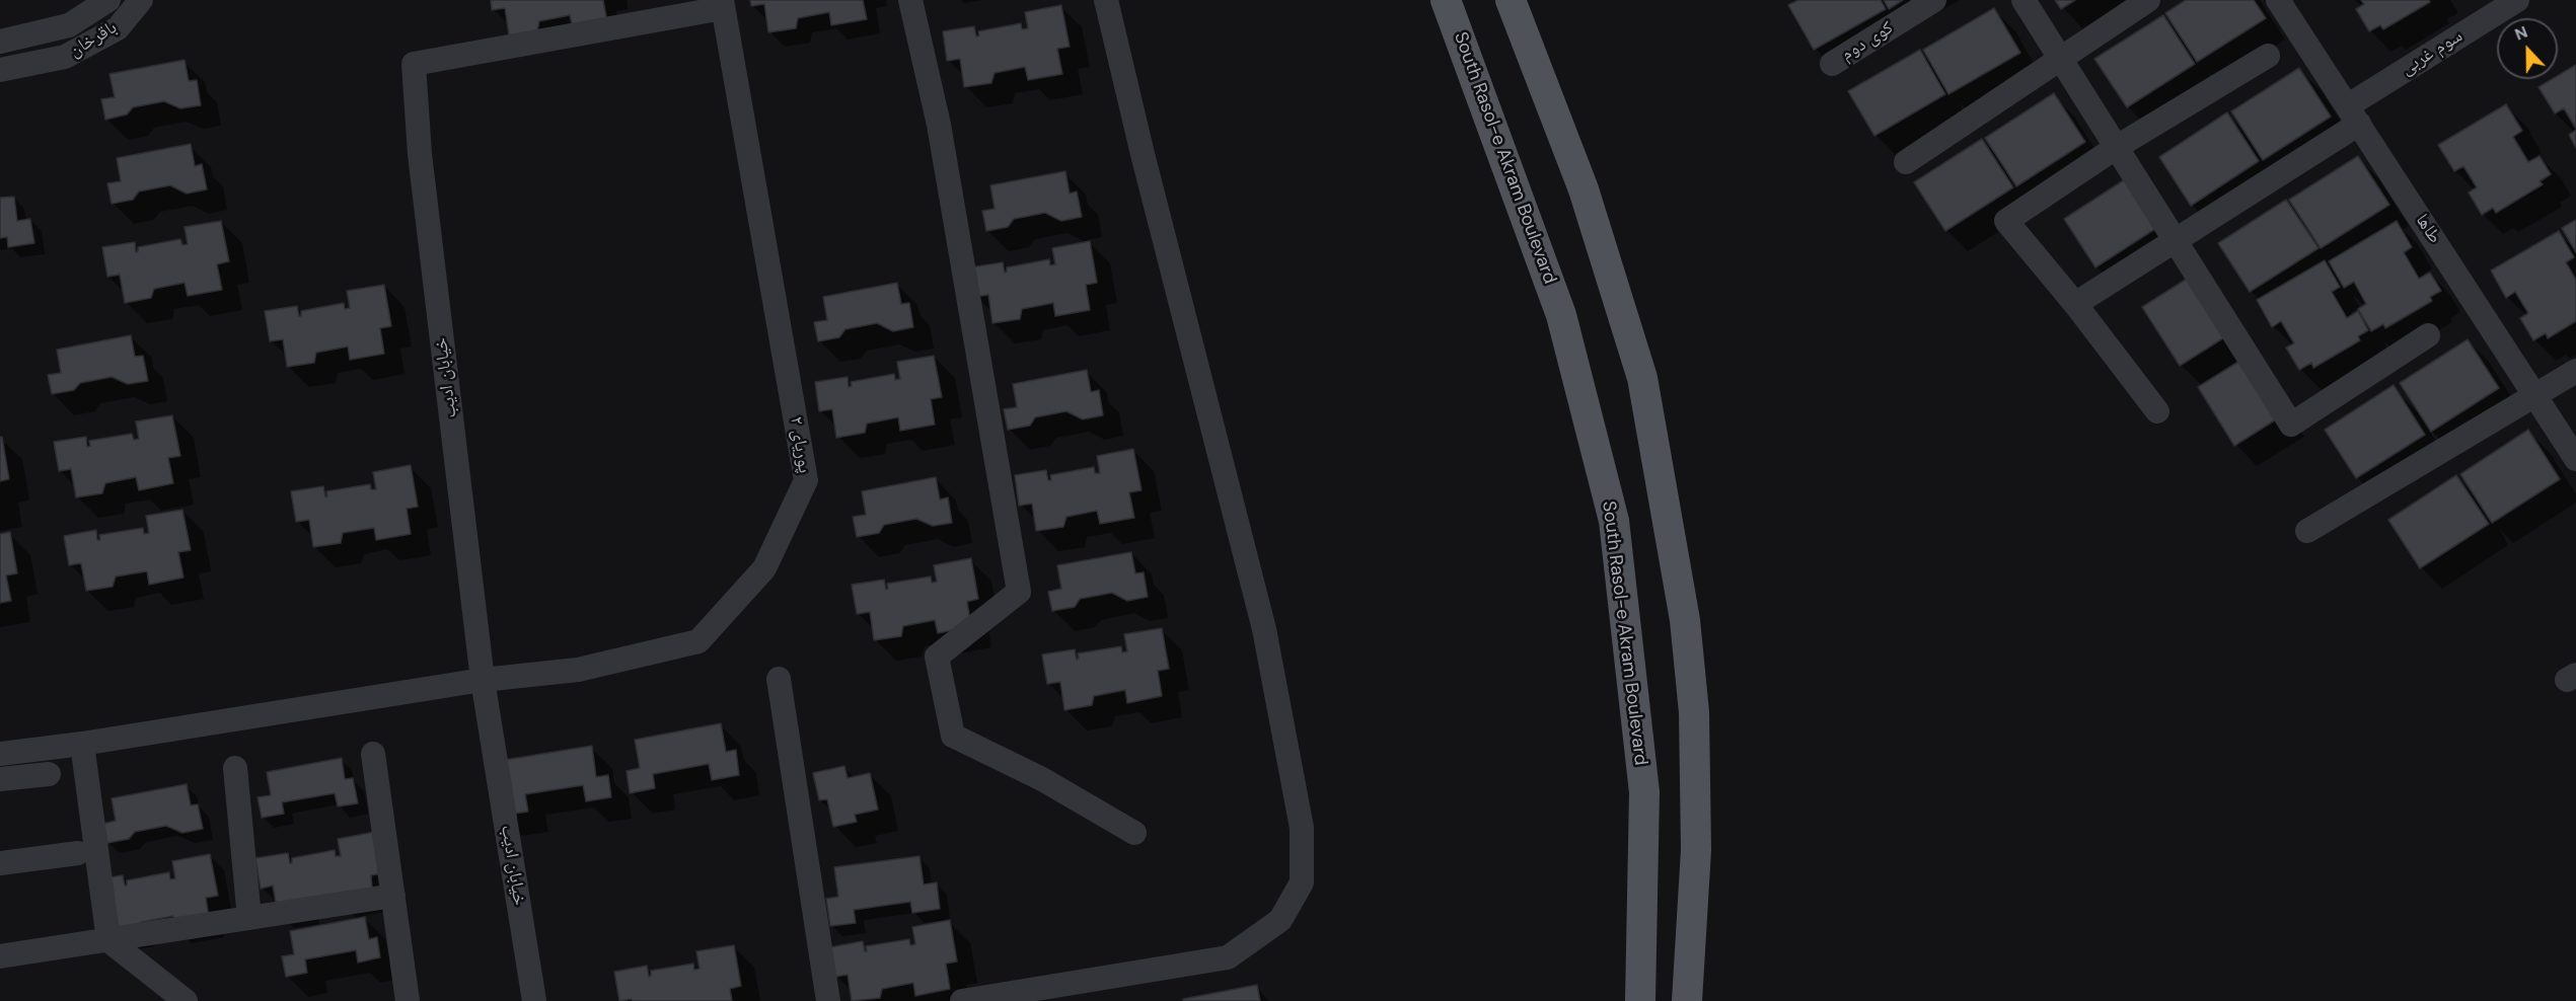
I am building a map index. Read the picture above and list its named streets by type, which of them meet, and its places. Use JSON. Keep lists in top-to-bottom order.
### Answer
{
  "streets": {
    "main road": ["South Rasol-e Akram Boulevard"],
    "street": [
      "باقرخان",
      "کوی دوم",
      "سوم غربی",
      "طاها",
      "خیابان ادیب",
      "پوریای ۲"
    ]
  },
  "crossings": [
    ["سوم غربی", "طاها"],
    ["خیابان ادیب", "پوریای ۲"]
  ],
  "north": "top"
}
